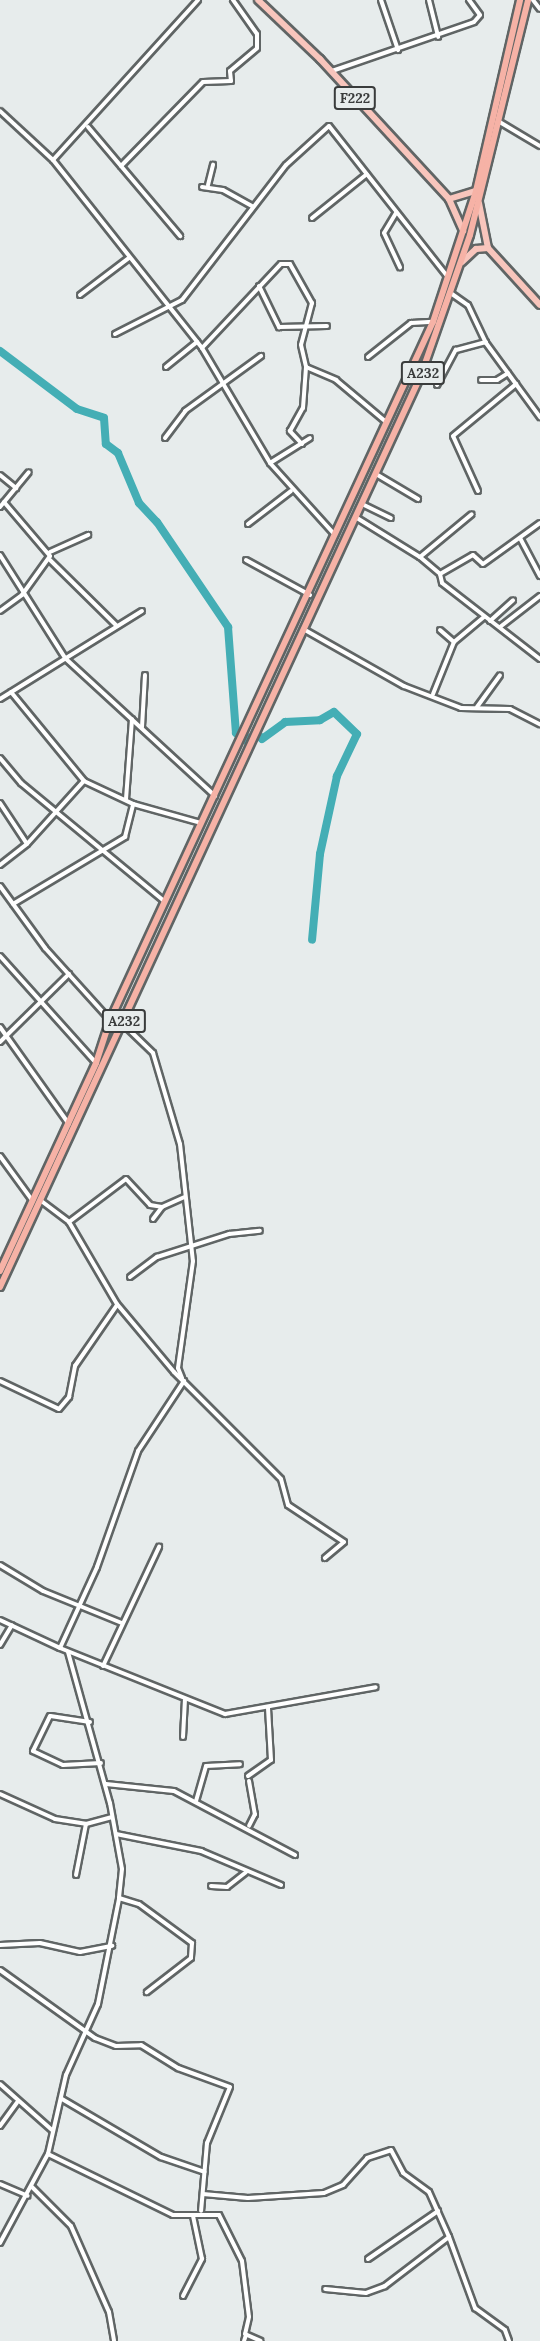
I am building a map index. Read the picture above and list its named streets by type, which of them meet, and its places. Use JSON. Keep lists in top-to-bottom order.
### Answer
{
  "streets": {
    "highway": ["A232"],
    "main road": ["F222"]
  },
  "crossings": [
    ["F222", "A232"]
  ]
}
